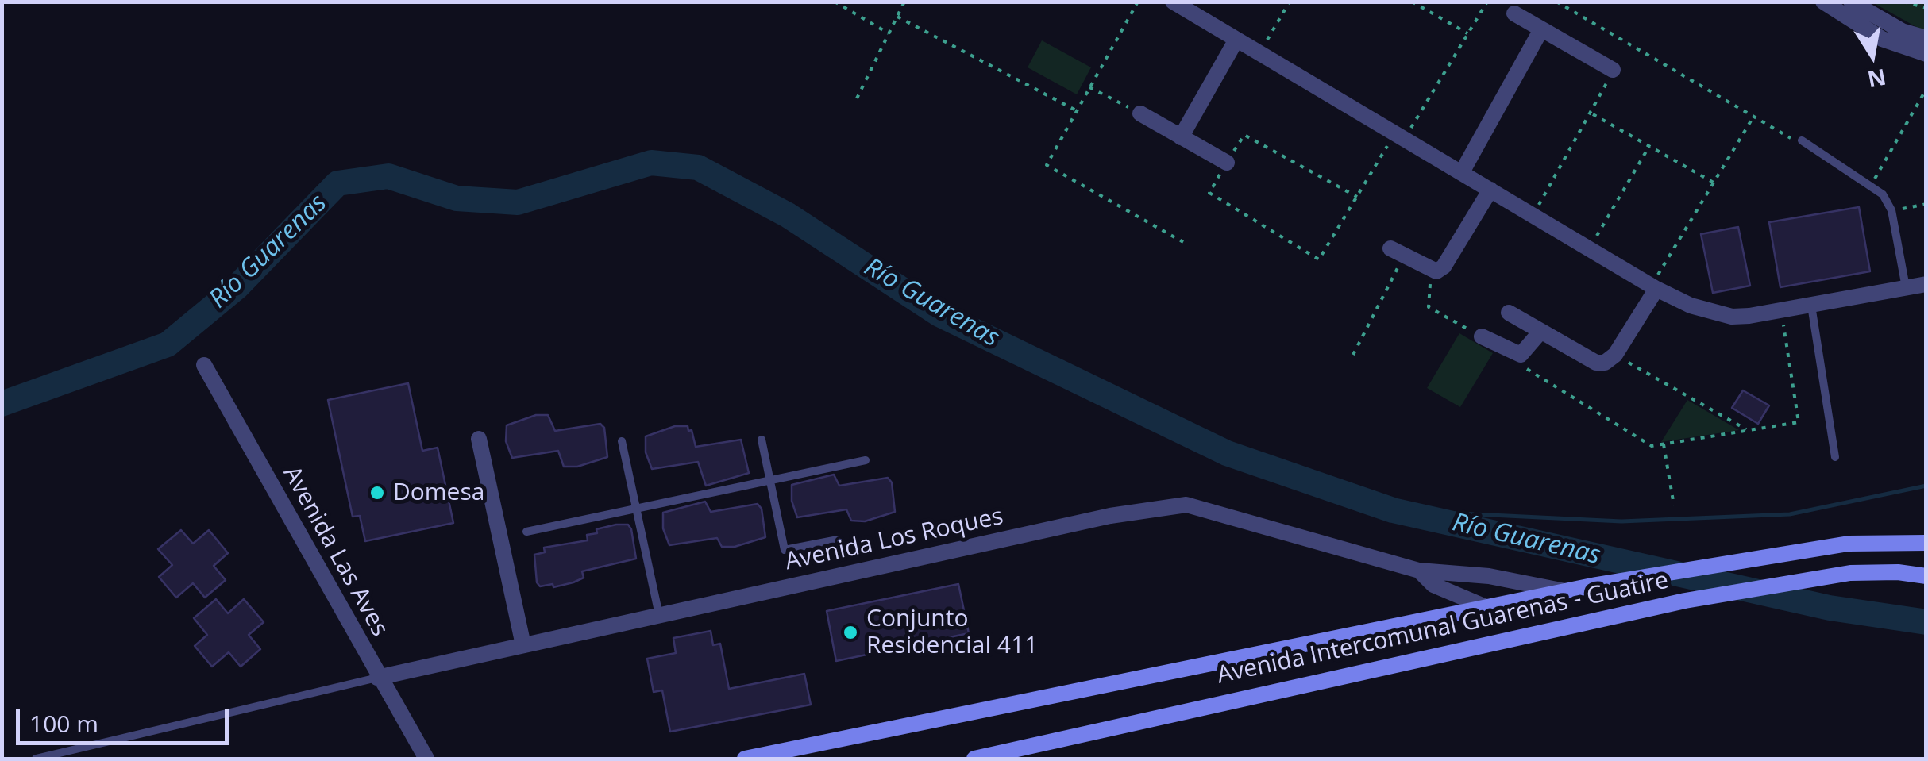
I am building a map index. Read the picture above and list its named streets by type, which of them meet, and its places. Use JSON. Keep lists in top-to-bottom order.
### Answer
{
  "streets": {
    "main road": ["Avenida Intercomunal Guarenas - Guatire"],
    "street": ["Avenida Los Roques", "Avenida Las Aves"]
  },
  "crossings": [
    ["Avenida Los Roques", "Avenida Las Aves"],
    ["Avenida Los Roques", "Avenida Intercomunal Guarenas - Guatire"]
  ],
  "water": ["Río Guarenas"],
  "places": ["Domesa", "Conjunto Residencial 411"],
  "scale_bar": "100 m",
  "north": "bottom"
}
